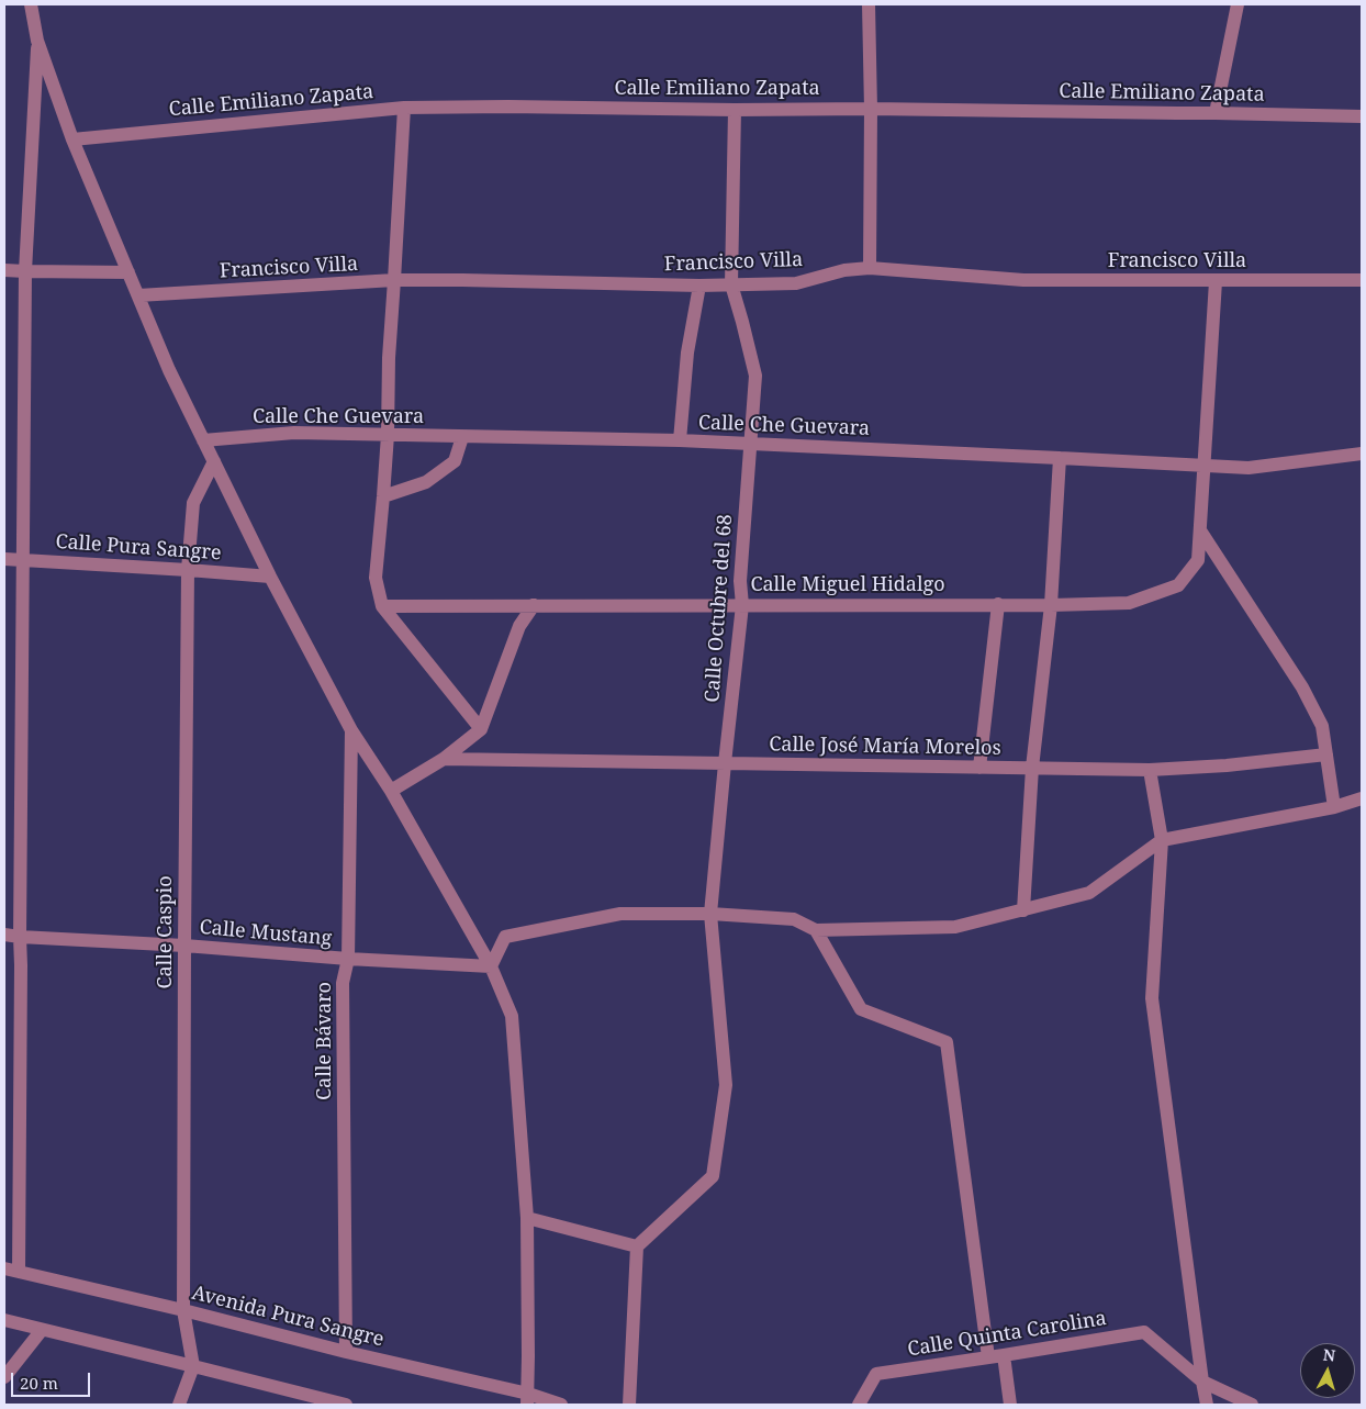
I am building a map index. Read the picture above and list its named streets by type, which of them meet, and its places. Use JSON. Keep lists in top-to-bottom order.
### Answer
{
  "streets": {
    "street": [
      "Calle Emiliano Zapata",
      "Francisco Villa",
      "Calle Che Guevara",
      "Calle Pura Sangre",
      "Calle Miguel Hidalgo",
      "Calle Octubre del 68",
      "Calle José María Morelos",
      "Calle Caspio",
      "Calle Mustang",
      "Calle Bávaro",
      "Avenida Pura Sangre",
      "Calle Quinta Carolina"
    ]
  },
  "crossings": [
    ["Calle Emiliano Zapata", "Calle Octubre del 68"],
    ["Francisco Villa", "Calle Octubre del 68"],
    ["Calle Che Guevara", "Calle Octubre del 68"],
    ["Calle Pura Sangre", "Calle Caspio"],
    ["Calle Miguel Hidalgo", "Calle Octubre del 68"],
    ["Calle Octubre del 68", "Calle José María Morelos"],
    ["Calle Caspio", "Calle Mustang"],
    ["Calle Caspio", "Avenida Pura Sangre"],
    ["Calle Mustang", "Calle Bávaro"],
    ["Calle Bávaro", "Avenida Pura Sangre"]
  ],
  "scale_bar": "20 m",
  "north": "top"
}
